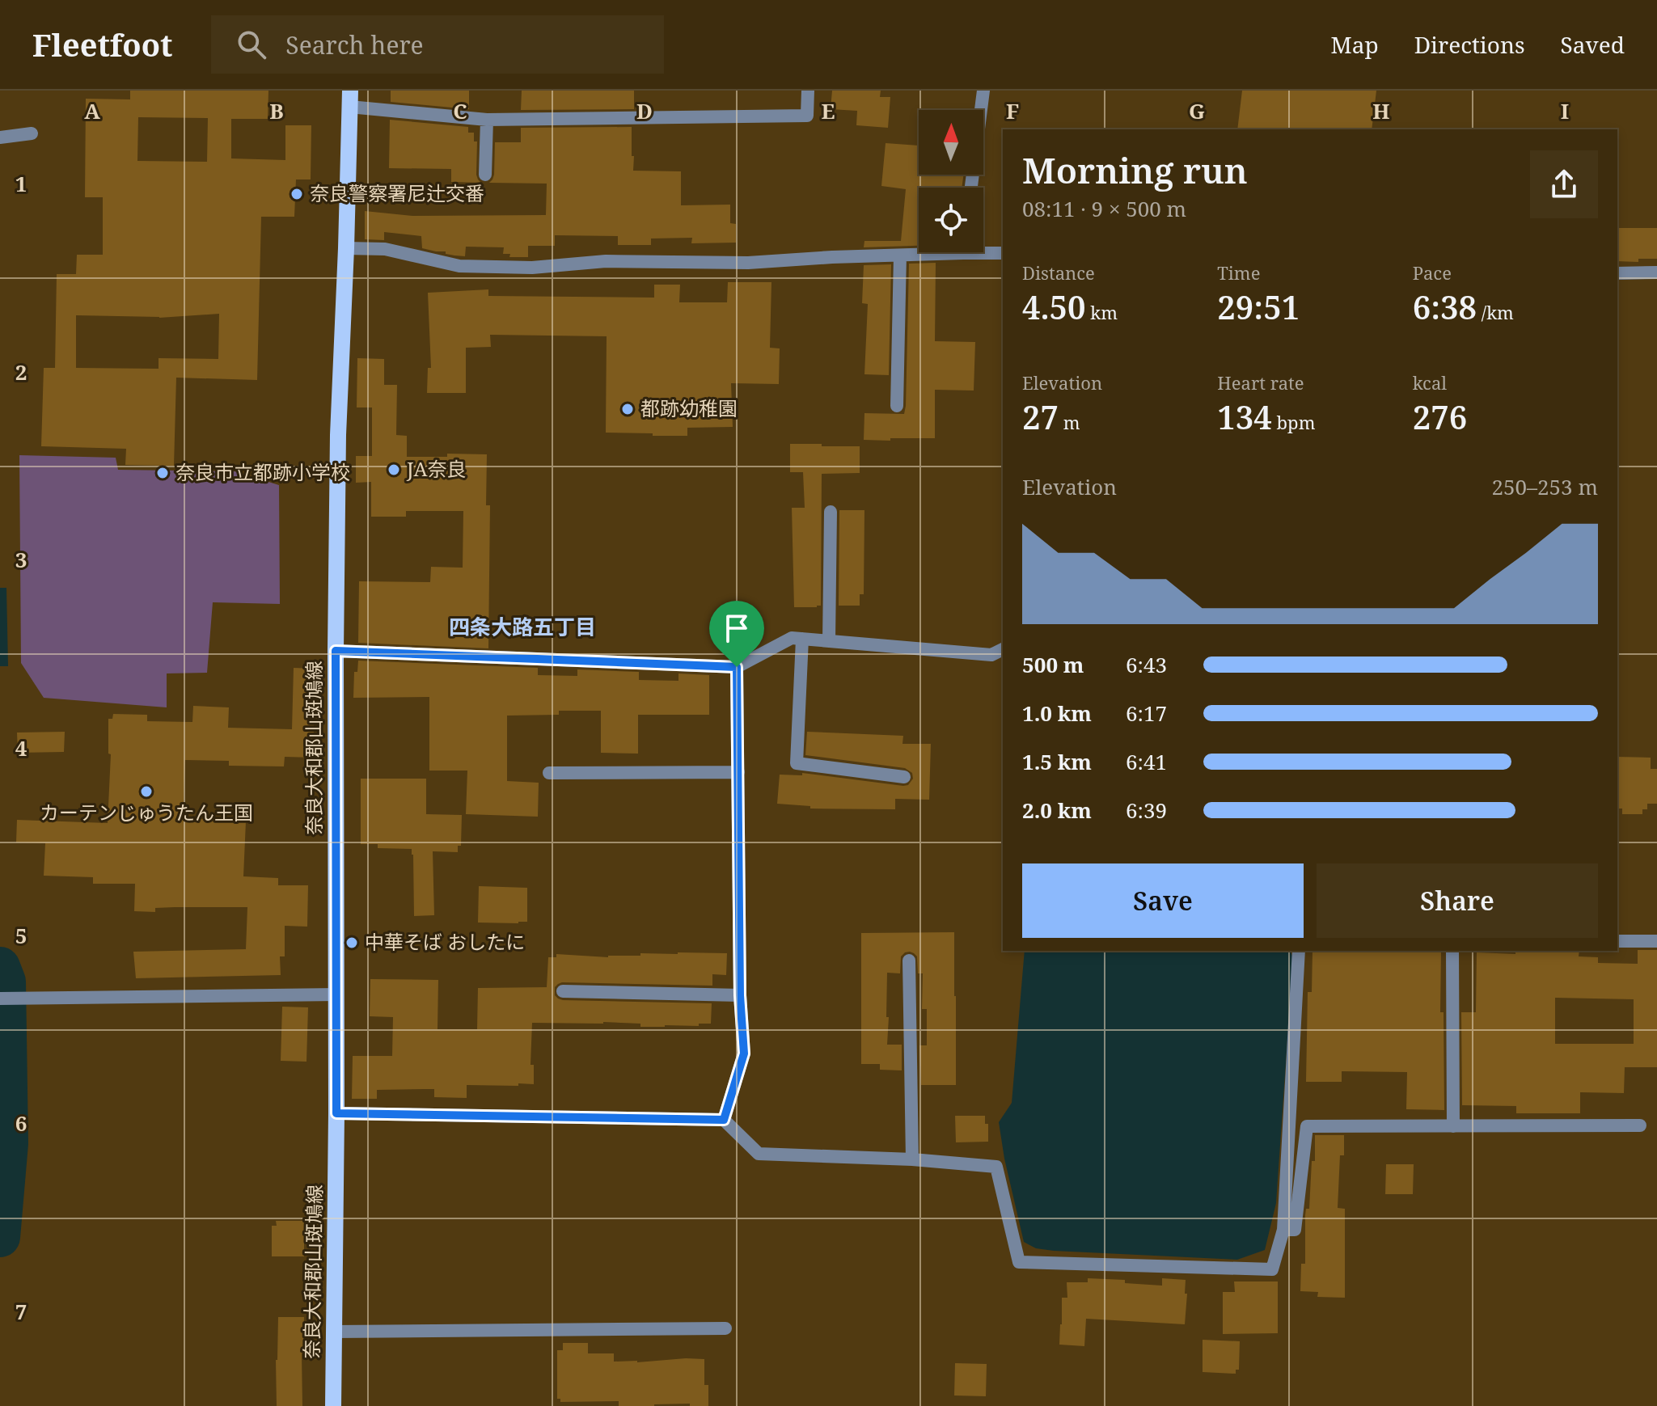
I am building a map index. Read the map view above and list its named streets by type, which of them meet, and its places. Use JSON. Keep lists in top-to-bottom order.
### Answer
{
  "streets": {
    "main road": ["奈良大和郡山斑鳩線"]
  },
  "districts": ["四条大路五丁目"],
  "places": [
    "奈良警察署尼辻交番",
    "都跡幼稚園",
    "JA奈良",
    "奈良市立都跡小学校",
    "カーテンじゅうたん王国",
    "中華そば おしたに"
  ],
  "north": "top",
  "page": {
    "header": "Fleetfoot",
    "search": "Search here",
    "nav": ["Map", "Directions", "Saved"],
    "heading": ["Morning run", "08:11 · 9 × 500 m"],
    "stats": [
      ["Distance", "4.50 km"],
      ["Time", "29:51"],
      ["Pace", "6:38 /km"],
      ["Elevation", "27 m"],
      ["Heart rate", "134 bpm"],
      ["kcal", "276"]
    ],
    "chart": ["Elevation", "250–253 m"],
    "list": [
      {
        "name": "500 m",
        "note": "6:43"
      },
      {
        "name": "1.0 km",
        "note": "6:17"
      },
      {
        "name": "1.5 km",
        "note": "6:41"
      },
      {
        "name": "2.0 km",
        "note": "6:39"
      }
    ],
    "buttons": ["Save", "Share"]
  },
  "grid": {
    "columns": [
      "A",
      "B",
      "C",
      "D",
      "E",
      "F",
      "G",
      "H",
      "I"
    ],
    "rows": [
      "1",
      "2",
      "3",
      "4",
      "5",
      "6",
      "7"
    ]
  }
}
